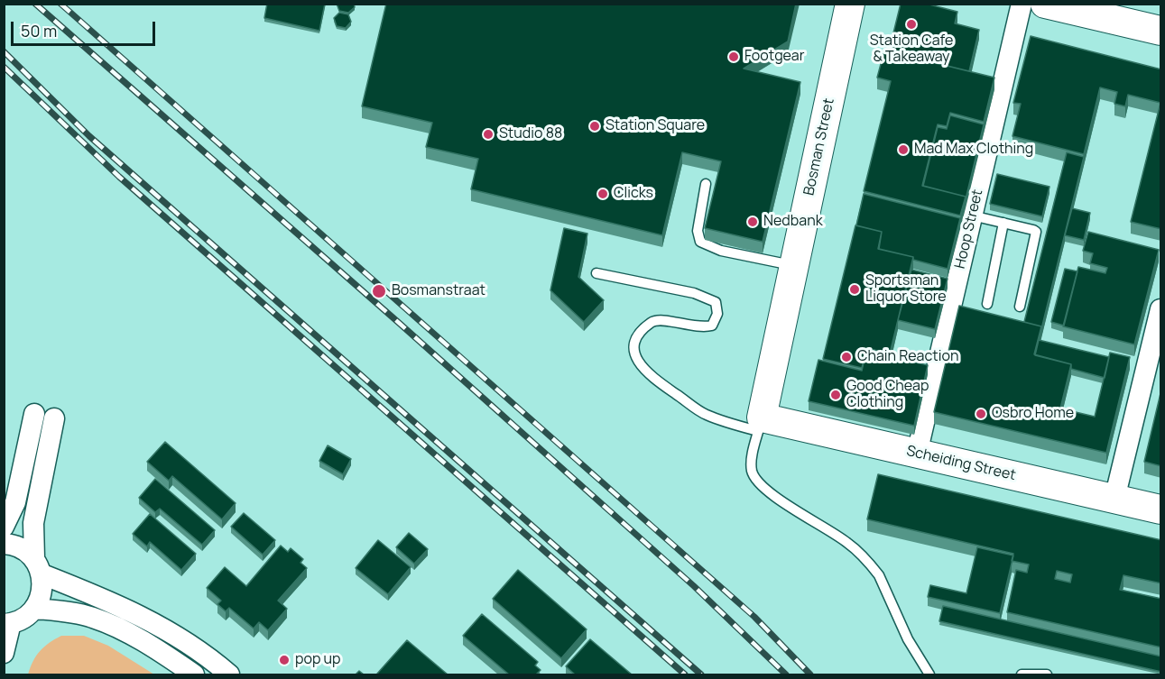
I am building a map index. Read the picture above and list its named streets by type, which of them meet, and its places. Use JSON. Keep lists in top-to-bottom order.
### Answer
{
  "streets": {
    "main road": ["Bosman Street", "Scheiding Street"],
    "street": ["Hoop Street"]
  },
  "crossings": [
    ["Bosman Street", "Scheiding Street"],
    ["Hoop Street", "Scheiding Street"]
  ],
  "places": [
    "Station Cafe & Takeaway",
    "Footgear",
    "Station Square",
    "Studio 88",
    "Mad Max Clothing",
    "Clicks",
    "Nedbank",
    "Sportsman Liquor Store",
    "Bosmanstraat",
    "Chain Reaction",
    "Good Cheap Clothing",
    "Osbro Home",
    "pop up"
  ],
  "scale_bar": "50 m"
}
